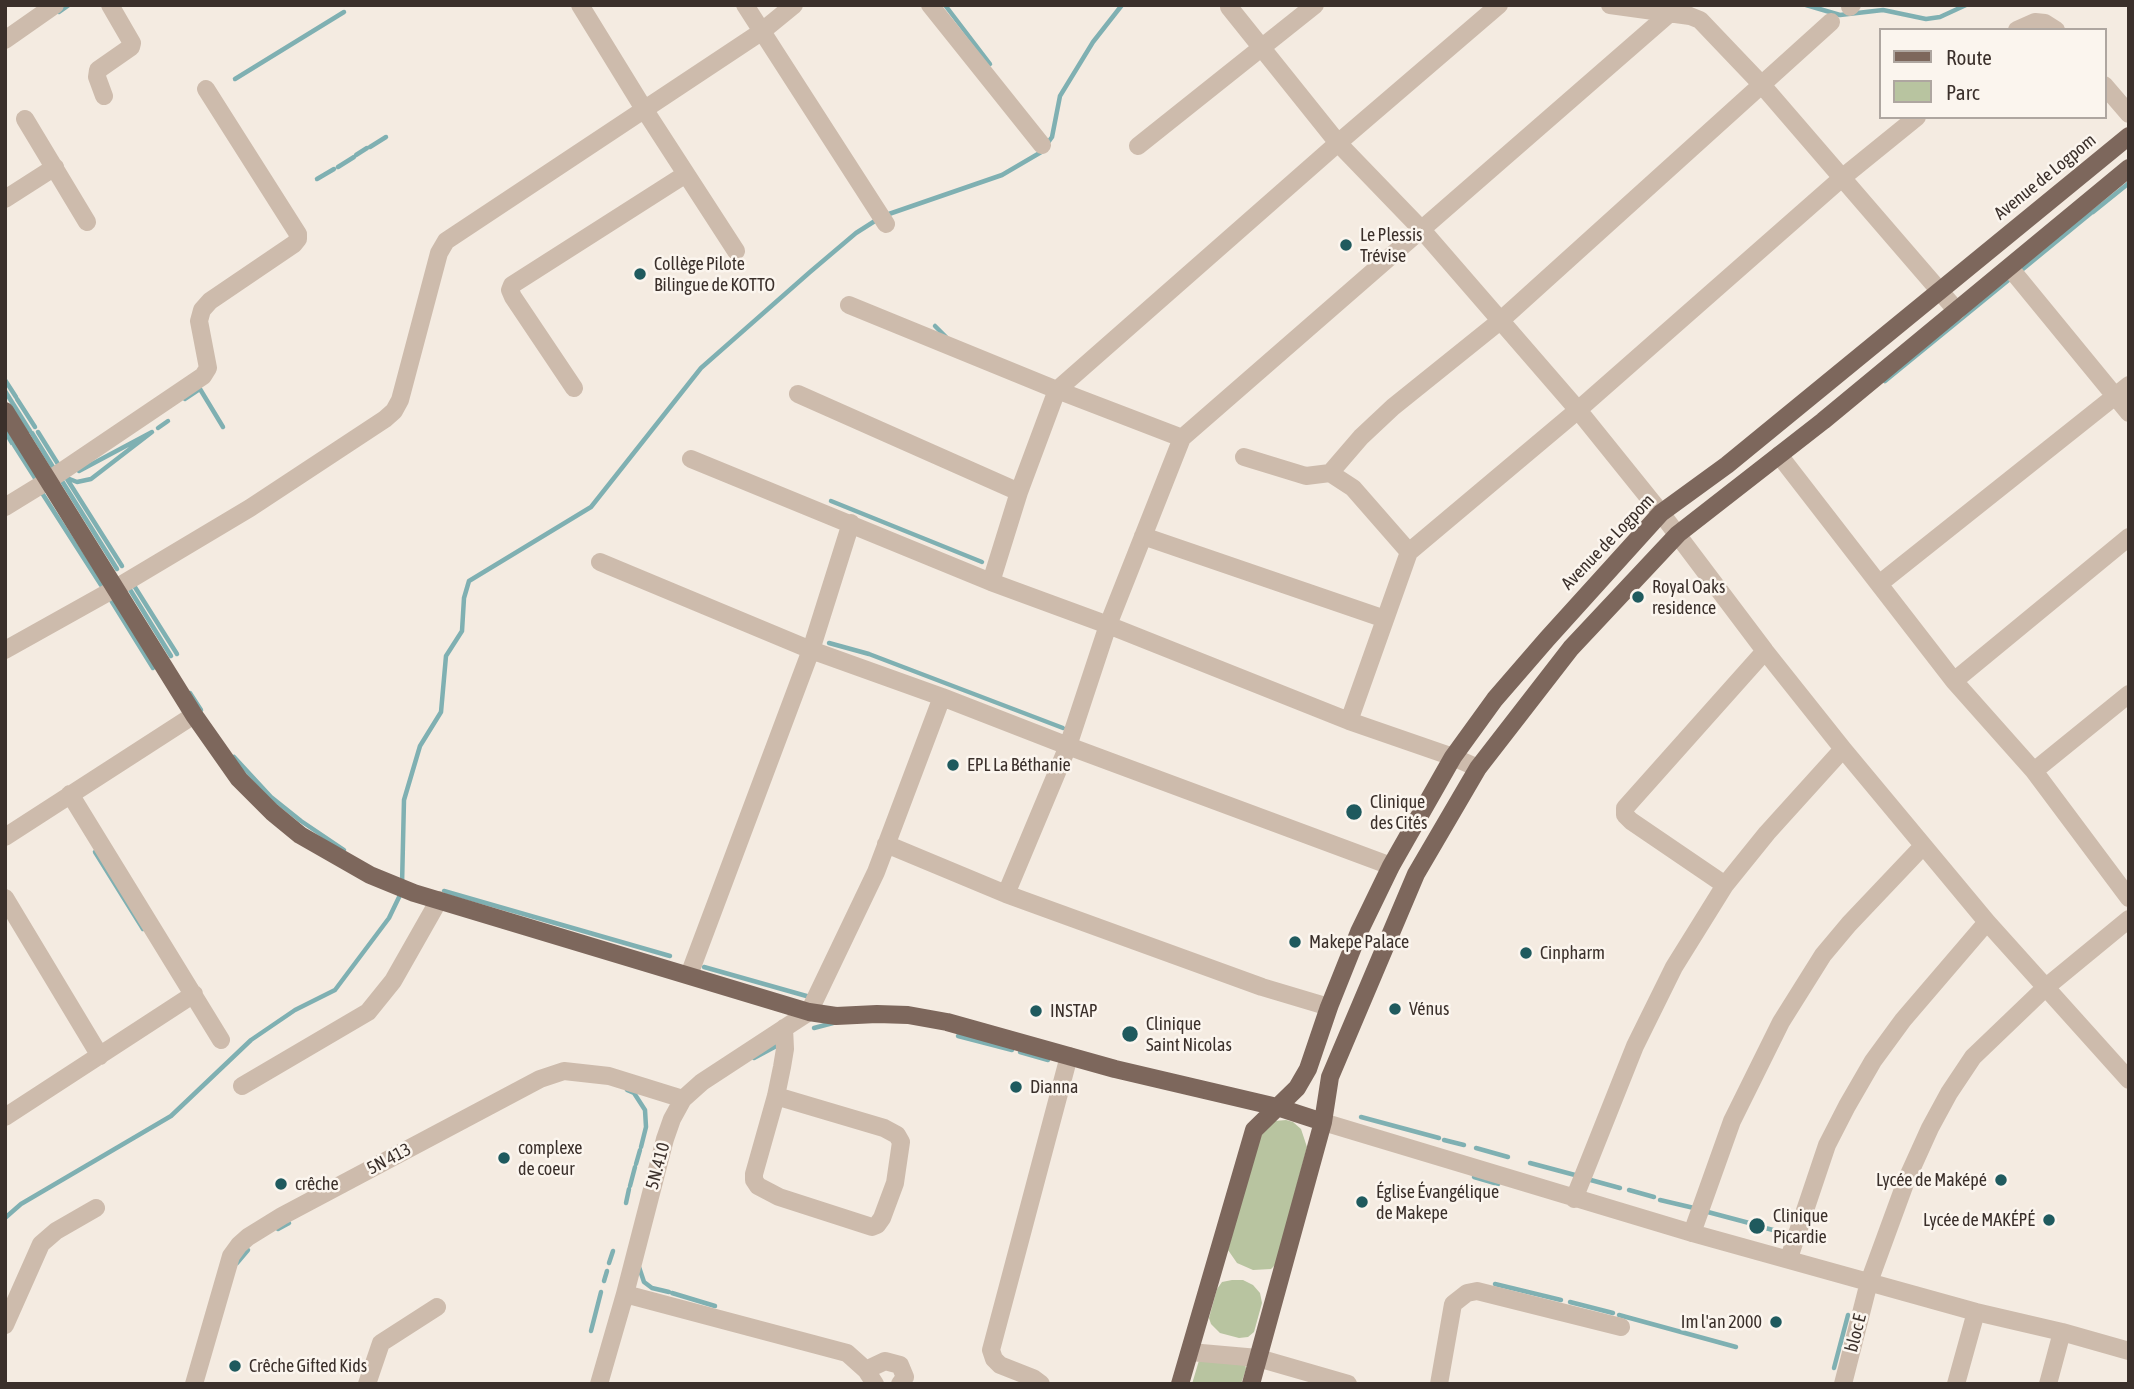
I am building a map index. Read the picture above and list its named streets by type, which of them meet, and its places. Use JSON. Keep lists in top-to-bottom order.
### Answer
{
  "streets": {
    "main road": ["Avenue de Logpom"],
    "street": ["5N 413", "5N.410", "bloc E"]
  },
  "crossings": [
    ["5N 413", "5N.410"]
  ],
  "places": [
    "Le Plessis Trévise",
    "Collège Pilote Bilingue de KOTTO",
    "Royal Oaks residence",
    "EPL La Béthanie",
    "Clinique des Cités",
    "Makepe Palace",
    "Cinpharm",
    "Vénus",
    "INSTAP",
    "Clinique Saint Nicolas",
    "Dianna",
    "complexe de coeur",
    "Lycée de Maképé",
    "crêche",
    "Église Évangélique de Makepe",
    "Lycée de MAKÉPÉ",
    "Clinique Picardie",
    "Im l'an 2000",
    "Crêche Gifted Kids"
  ],
  "legend": ["Route", "Parc"]
}
